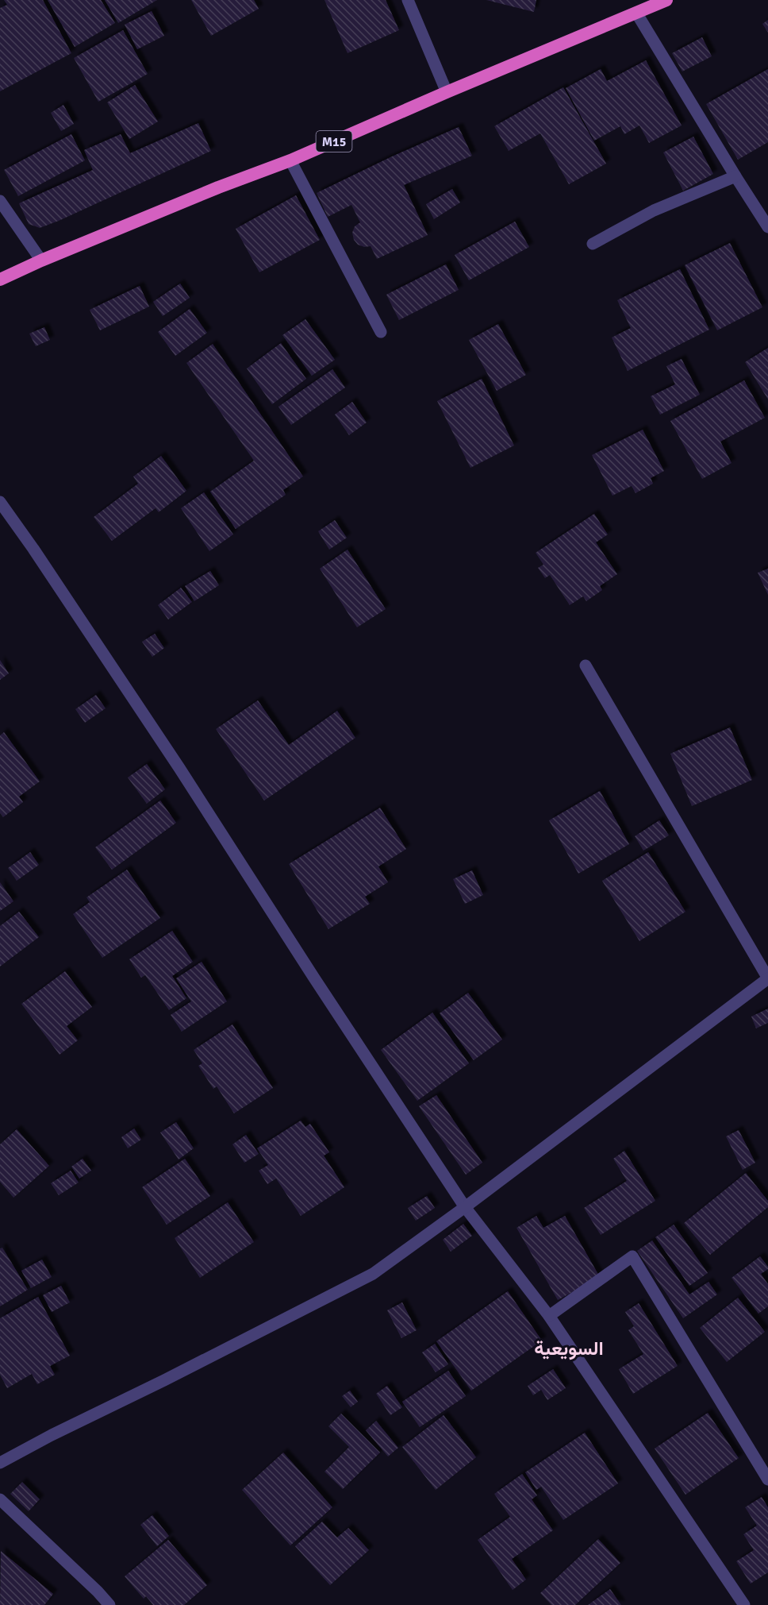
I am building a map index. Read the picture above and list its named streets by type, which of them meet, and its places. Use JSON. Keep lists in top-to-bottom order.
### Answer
{
  "streets": {
    "highway": ["M15"]
  },
  "districts": ["السويعية"]
}
